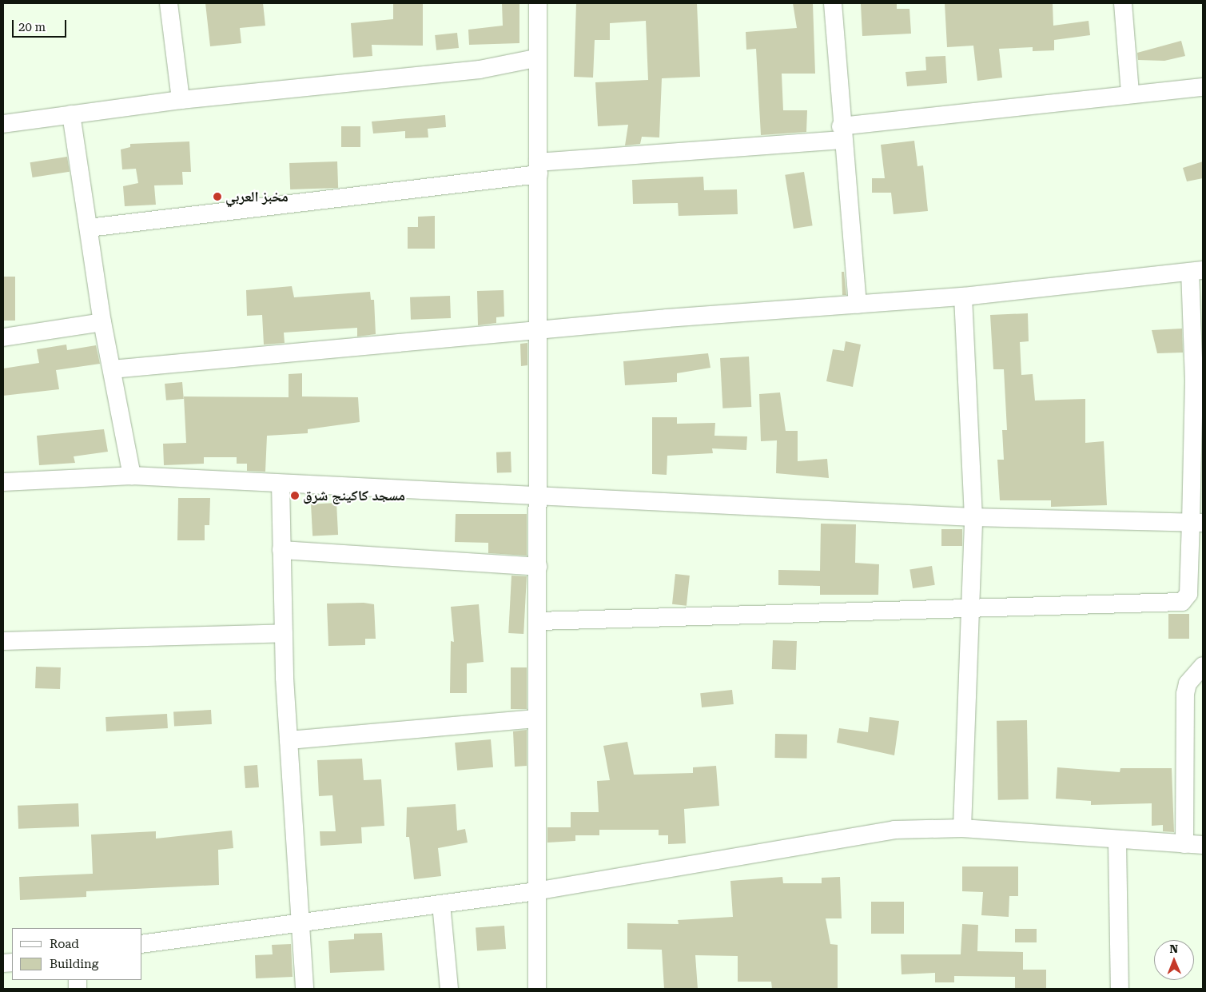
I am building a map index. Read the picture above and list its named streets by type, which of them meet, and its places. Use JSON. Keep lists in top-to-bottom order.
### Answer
{
  "places": ["مخبز العربي", "مسجد كاكينج شرق"],
  "legend": ["Road", "Building"],
  "scale_bar": "20 m",
  "north": "top"
}
